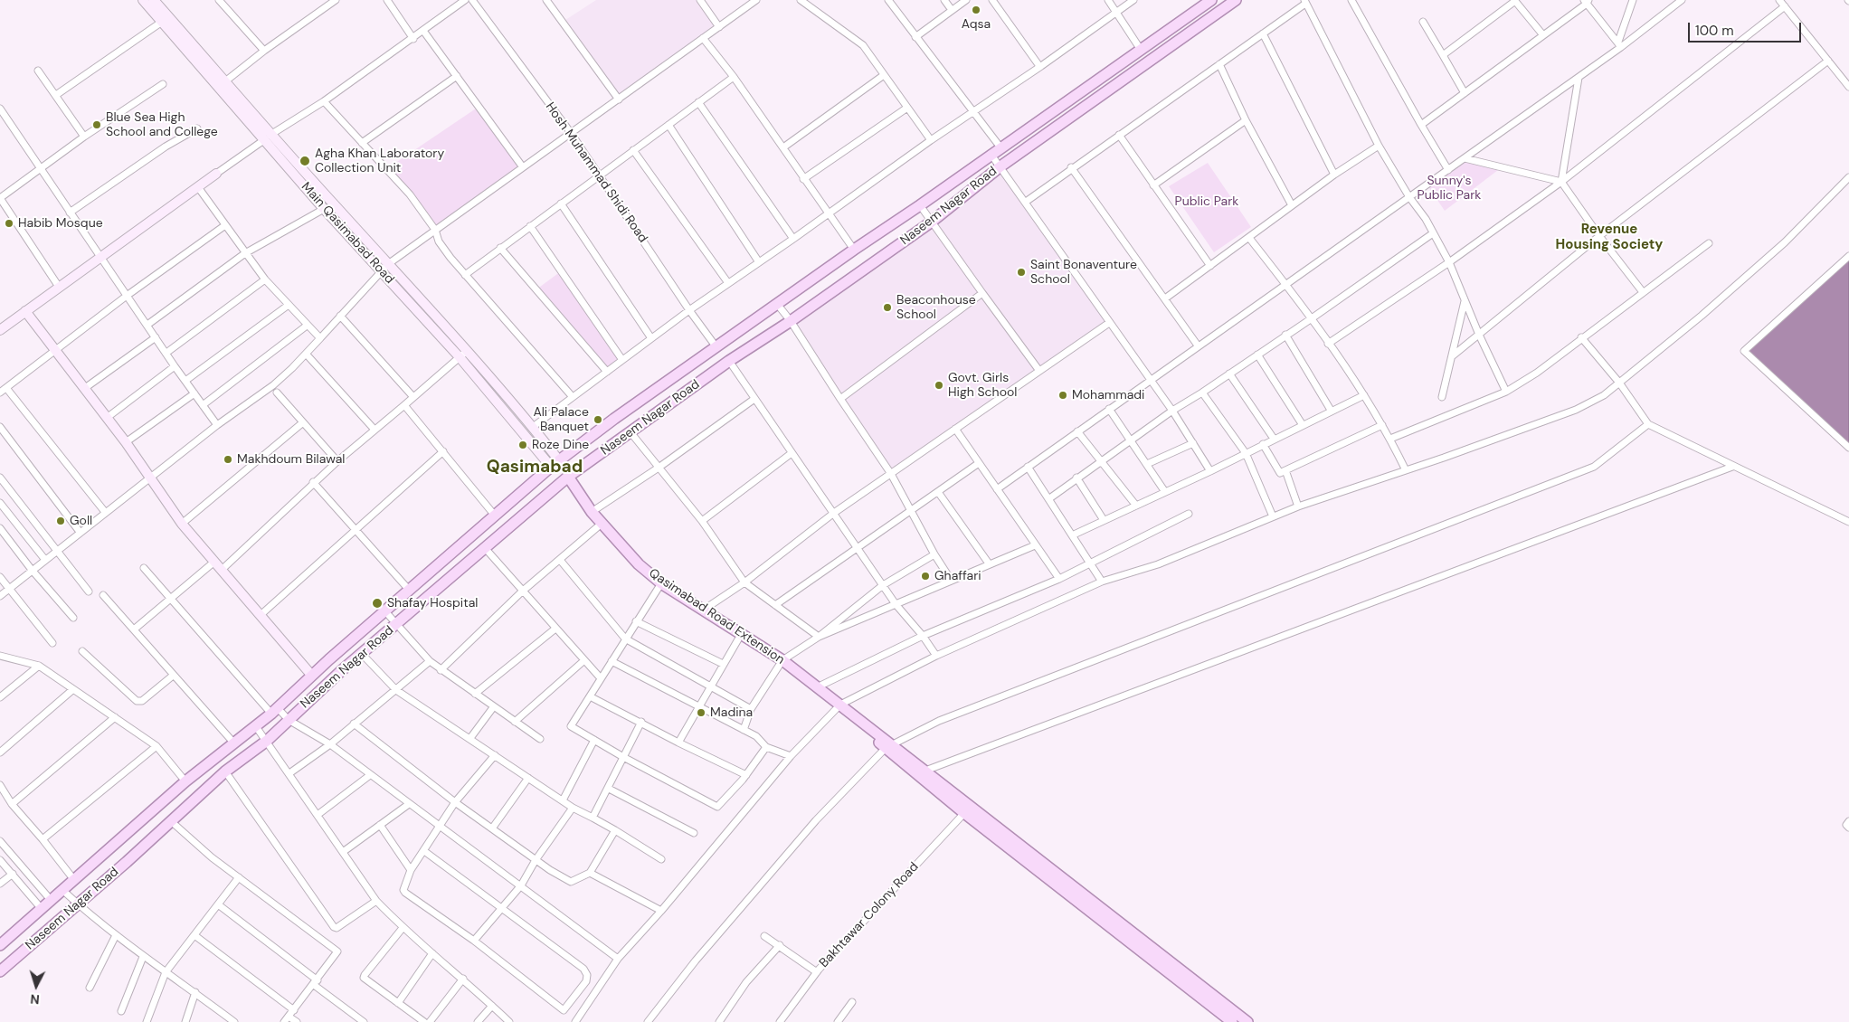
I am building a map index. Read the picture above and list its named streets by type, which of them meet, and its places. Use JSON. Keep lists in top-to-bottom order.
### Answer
{
  "streets": {
    "main road": ["Naseem Nagar Road", "Main Qasimabad Road", "Qasimabad Road Extension"],
    "street": ["Hosh Muhammad Shidi Road", "Bakhtawar Colony Road"]
  },
  "crossings": [
    ["Hosh Muhammad Shidi Road", "Naseem Nagar Road"],
    ["Naseem Nagar Road", "Main Qasimabad Road"],
    ["Naseem Nagar Road", "Qasimabad Road Extension"]
  ],
  "districts": ["Revenue Housing Society", "Qasimabad"],
  "parks": ["Sunny's Public Park", "Public Park"],
  "places": [
    "Aqsa",
    "Blue Sea High School and College",
    "Agha Khan Laboratory Collection Unit",
    "Habib Mosque",
    "Saint Bonaventure School",
    "Beaconhouse School",
    "Govt. Girls High School",
    "Mohammadi",
    "Ali Palace Banquet",
    "Roze Dine",
    "Makhdoum Bilawal",
    "Goll",
    "Ghaffari",
    "Shafay Hospital",
    "Madina"
  ],
  "scale_bar": "100 m",
  "north": "bottom"
}
